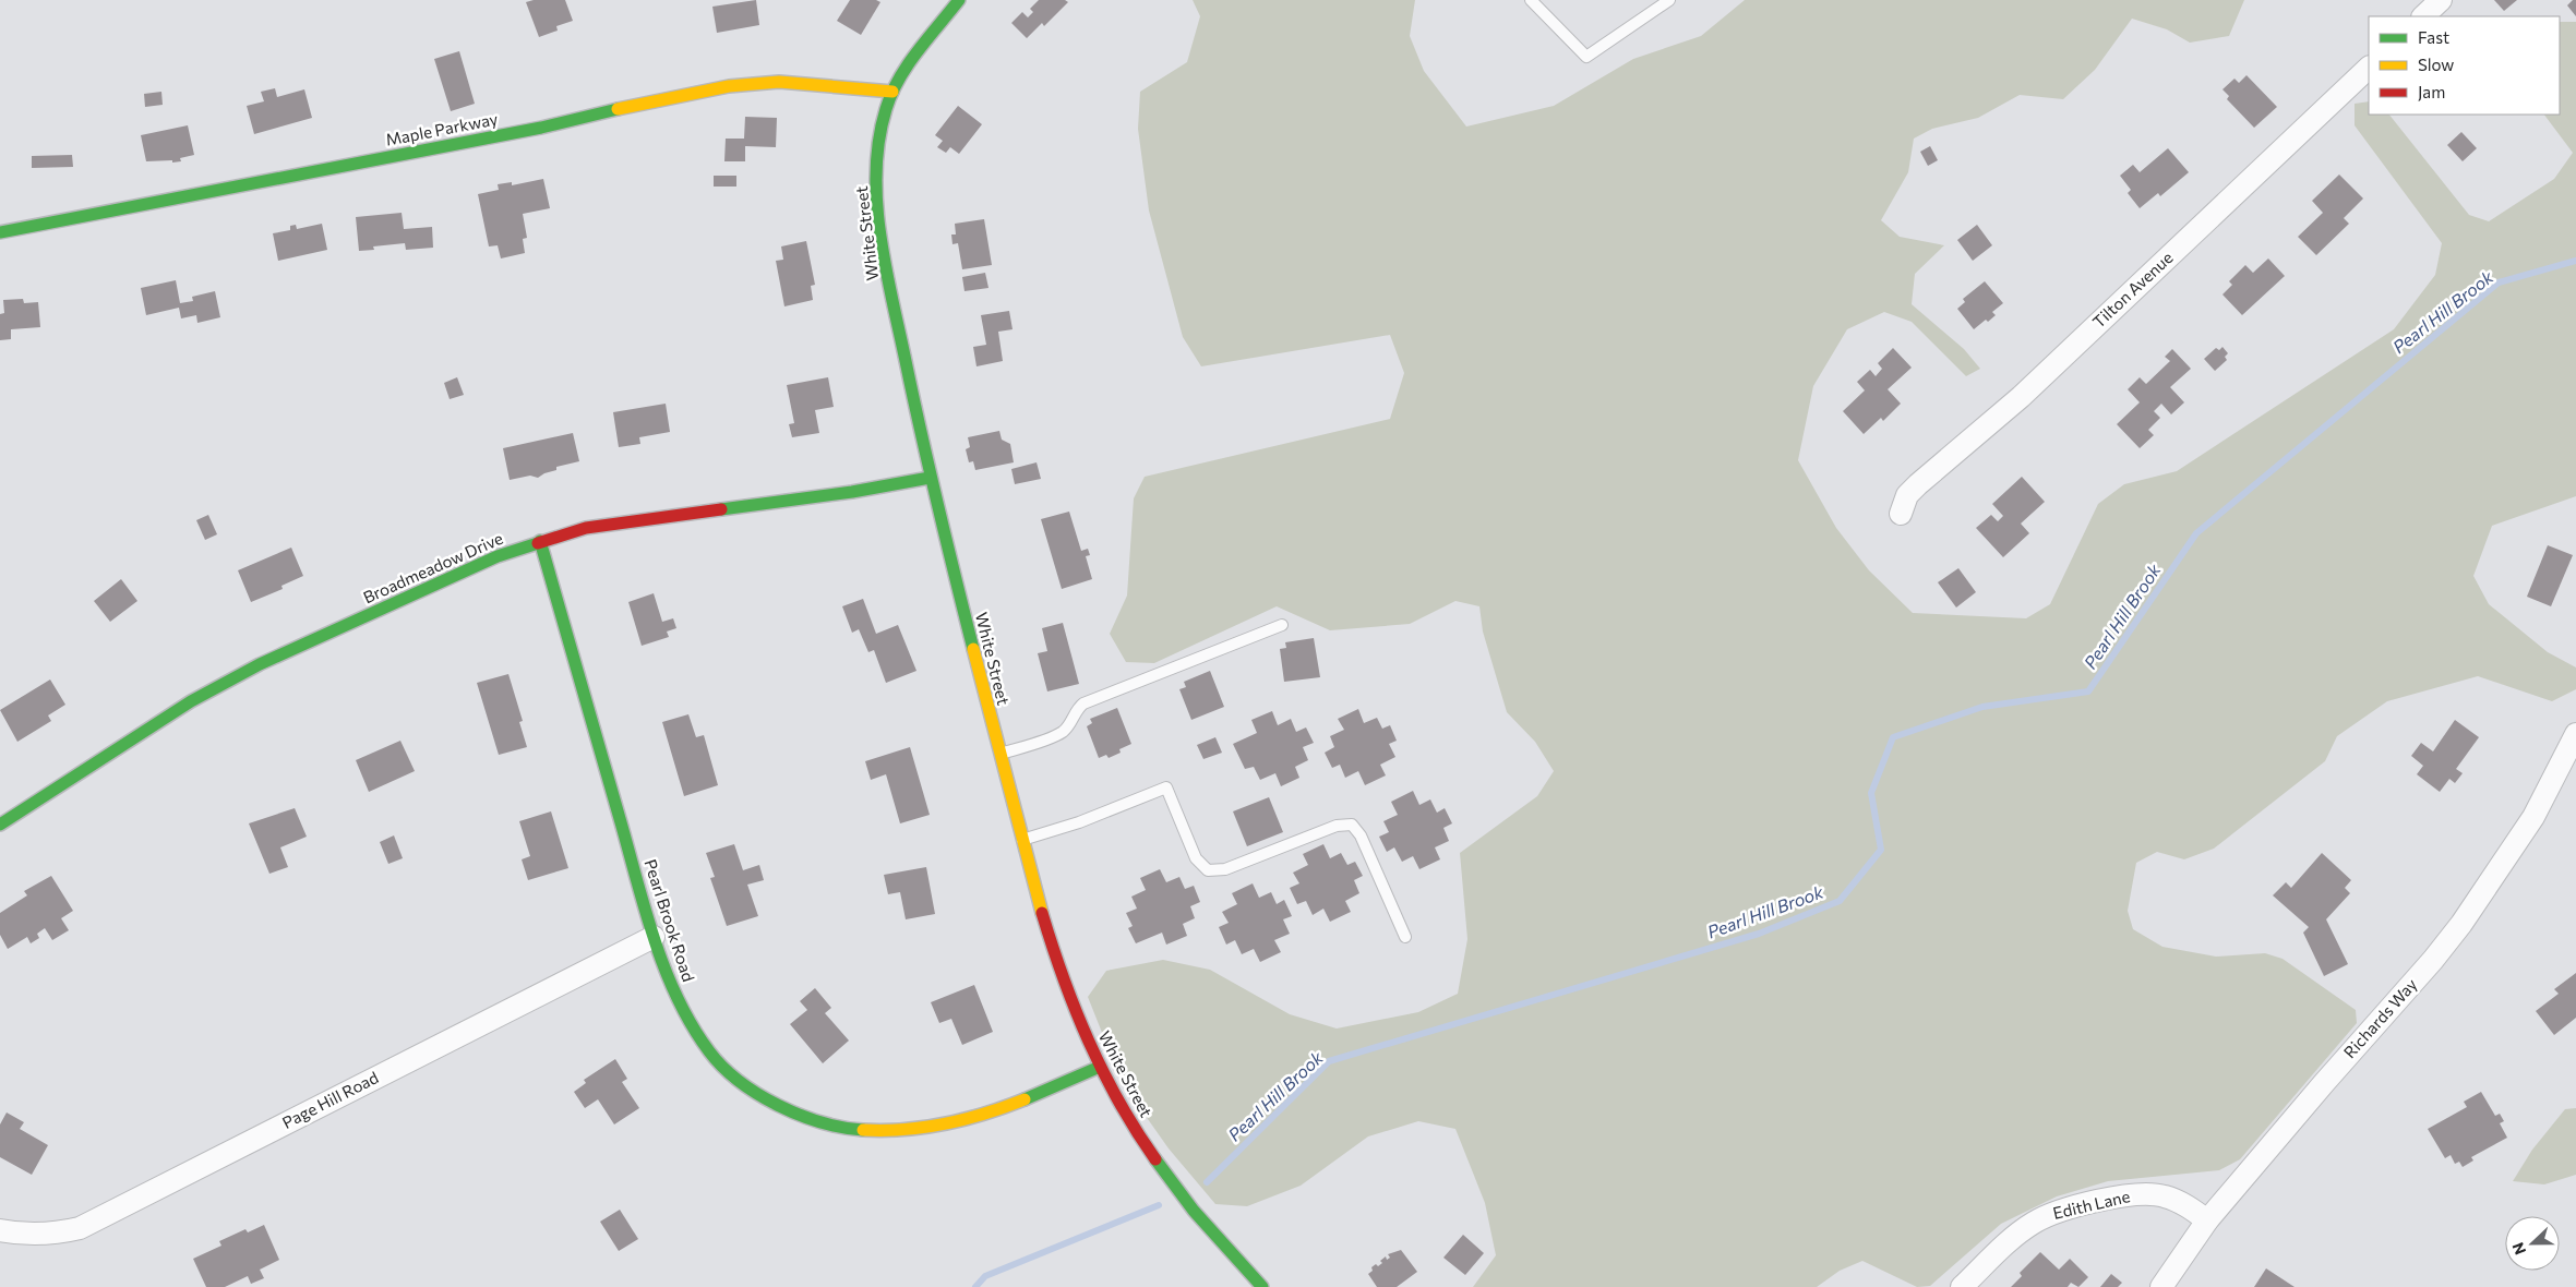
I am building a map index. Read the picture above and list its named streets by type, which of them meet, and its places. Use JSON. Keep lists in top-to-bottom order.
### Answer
{
  "streets": {
    "street": [
      "Maple Parkway",
      "White Street",
      "Tilton Avenue",
      "Broadmeadow Drive",
      "Pearl Brook Road",
      "Richards Way",
      "Page Hill Road",
      "Edith Lane"
    ]
  },
  "crossings": [
    ["Maple Parkway", "White Street"],
    ["White Street", "Broadmeadow Drive"],
    ["White Street", "Pearl Brook Road"],
    ["Broadmeadow Drive", "Pearl Brook Road"],
    ["Pearl Brook Road", "Page Hill Road"],
    ["Richards Way", "Edith Lane"]
  ],
  "water": ["Pearl Hill Brook"],
  "legend": ["Fast", "Slow", "Jam"],
  "north": "left"
}
